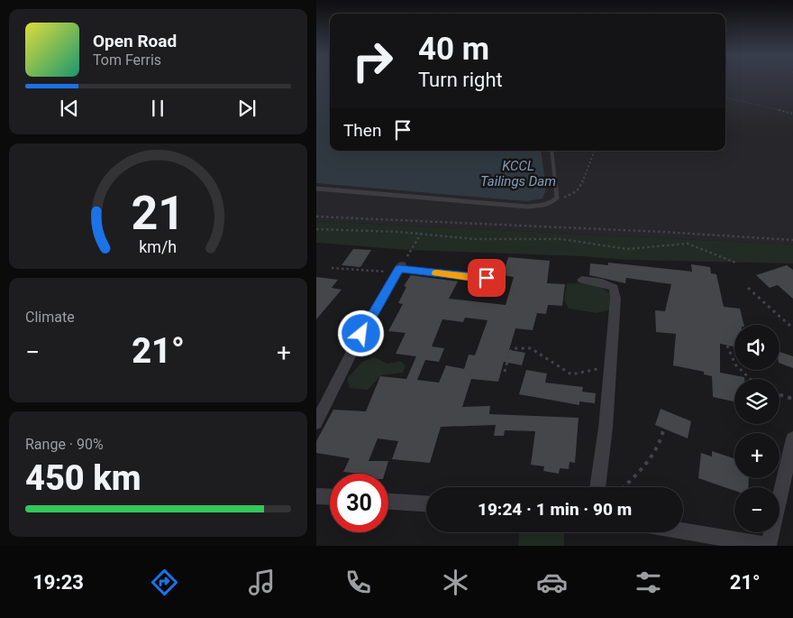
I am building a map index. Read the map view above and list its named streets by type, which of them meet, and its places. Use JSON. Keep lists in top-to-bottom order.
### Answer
{
  "water": ["KCCL Tailings Dam"],
  "page": {
    "turn": ["40 m", "Turn right"],
    "song": ["Open Road", "Tom Ferris"],
    "then": "Then",
    "tile": [
      "Climate",
      ["Range · 90%", "450 km"]
    ],
    "map_buttons": ["+", "−"],
    "heat": ["−", "21°", "+"],
    "limit": "30",
    "trip": "19:24 · 1 min · 90 m",
    "tabs": ["19:23", "21°"],
    "gauge": ["21", "km/h"]
  }
}
